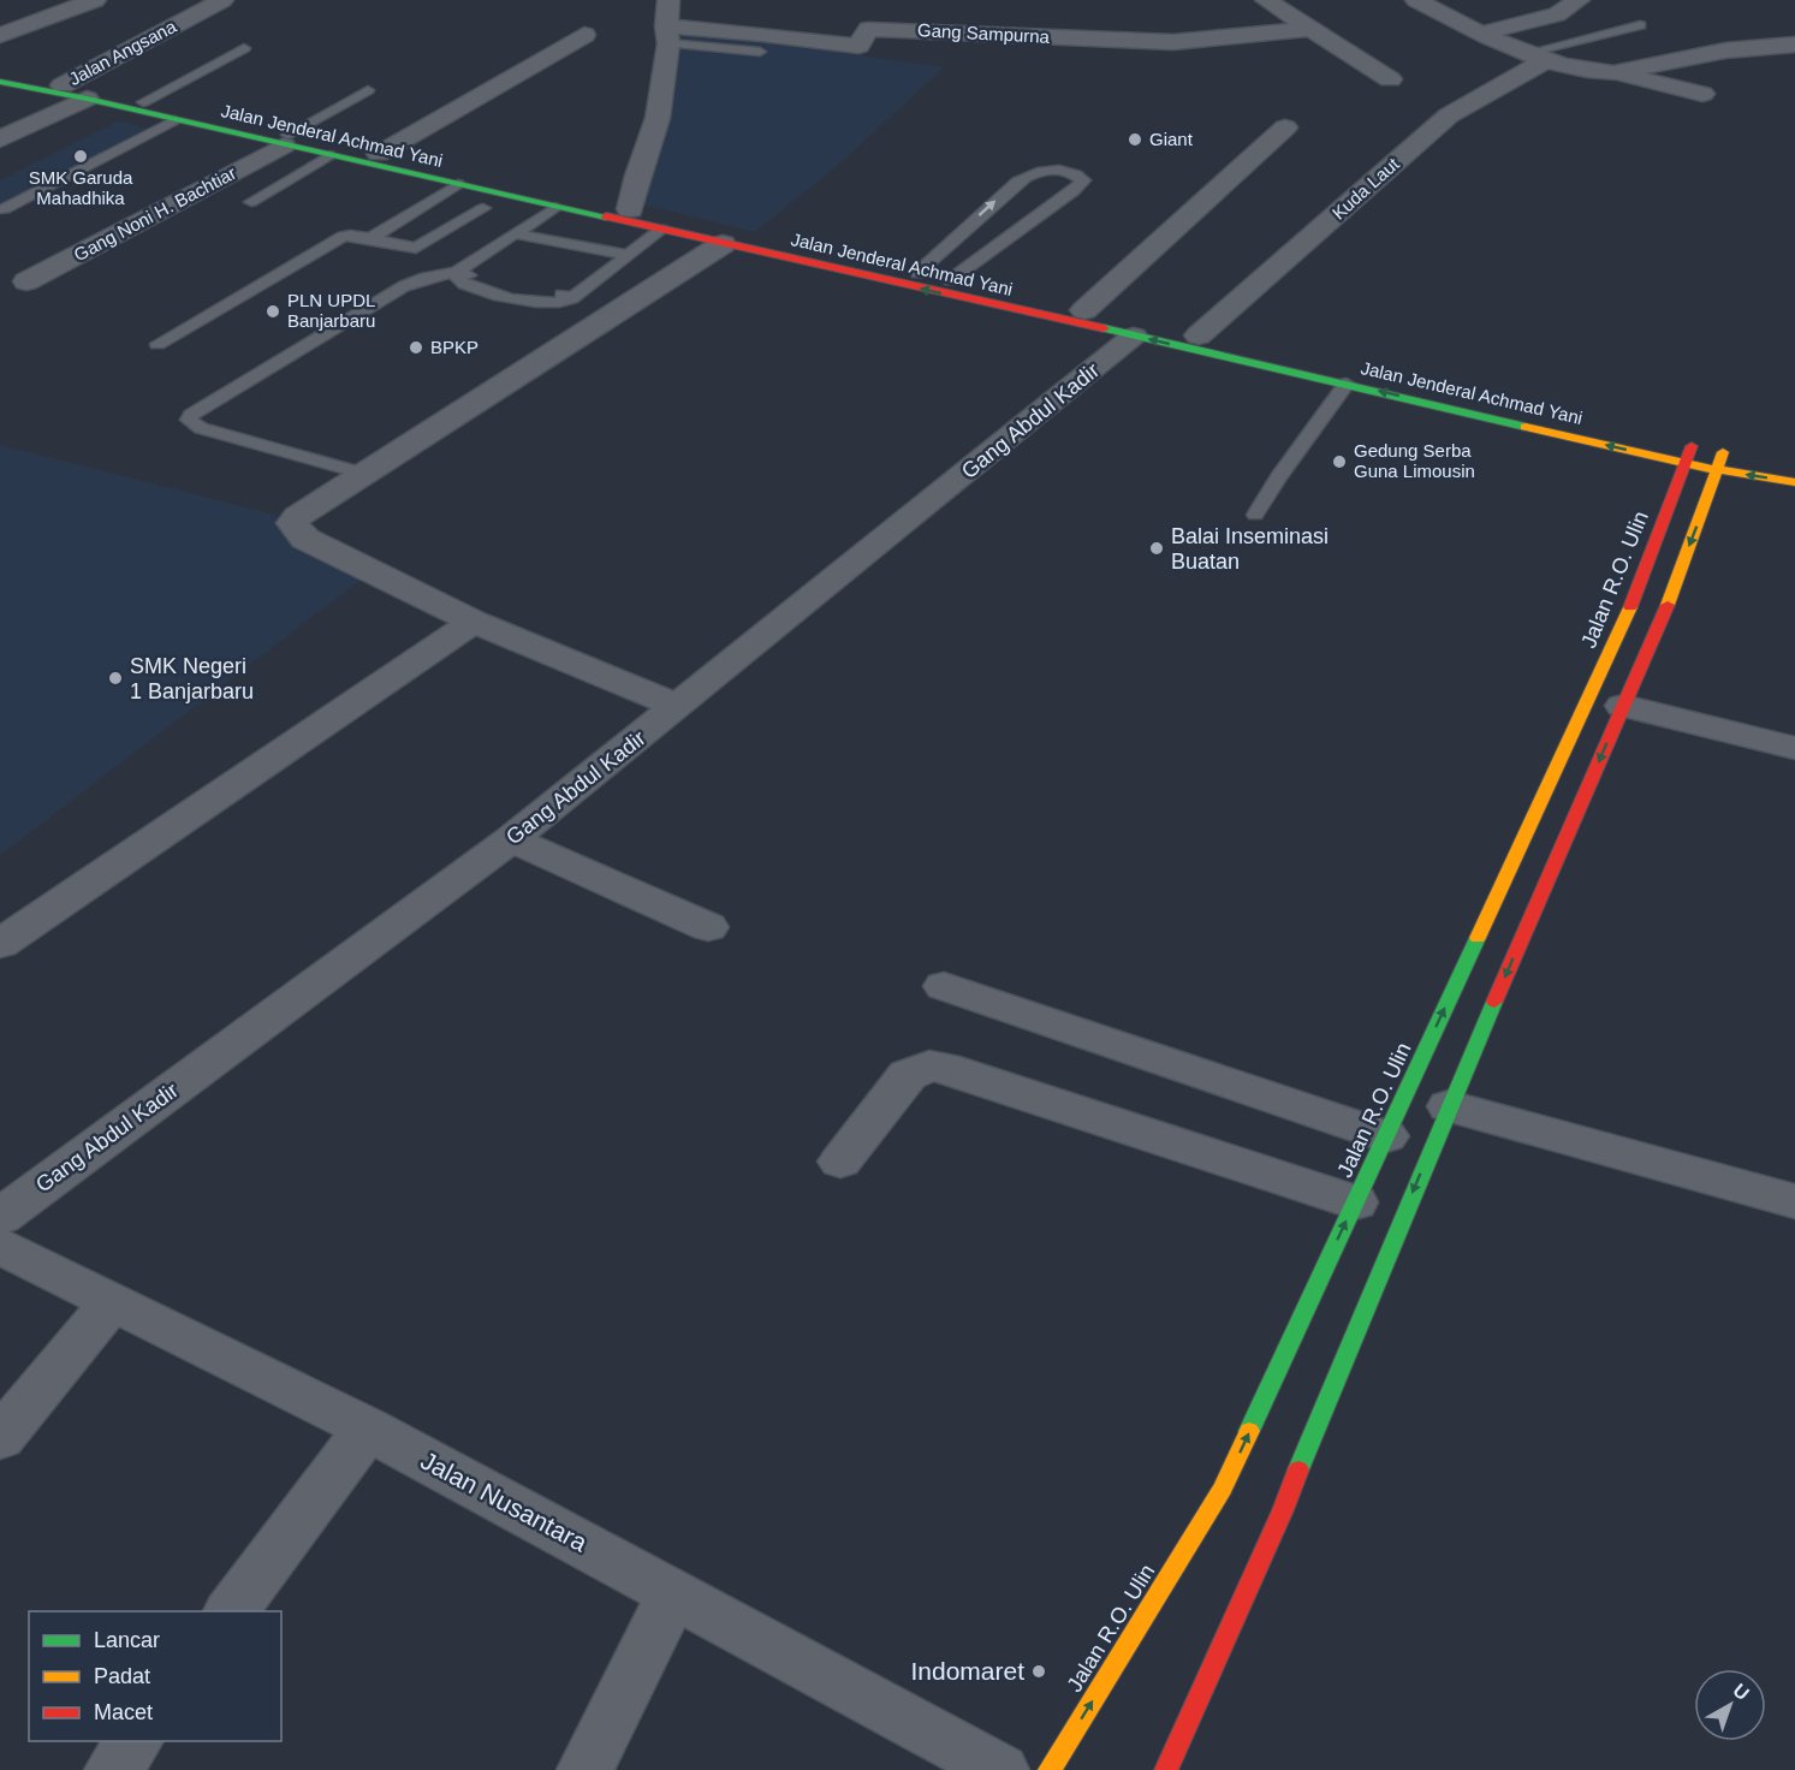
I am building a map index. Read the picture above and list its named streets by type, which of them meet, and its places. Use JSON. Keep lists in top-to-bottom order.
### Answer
{
  "streets": {
    "main road": ["Jalan Jenderal Achmad Yani", "Jalan R.O. Ulin"],
    "street": [
      "Gang Sampurna",
      "Jalan Angsana",
      "Kuda Laut",
      "Gang Noni H. Bachtiar",
      "Gang Abdul Kadir",
      "Jalan Nusantara"
    ]
  },
  "crossings": [
    ["Jalan Angsana", "Jalan Jenderal Achmad Yani"],
    ["Jalan Jenderal Achmad Yani", "Kuda Laut"],
    ["Jalan Jenderal Achmad Yani", "Gang Noni H. Bachtiar"],
    ["Jalan Jenderal Achmad Yani", "Gang Abdul Kadir"],
    ["Jalan Jenderal Achmad Yani", "Jalan R.O. Ulin"]
  ],
  "places": [
    "Giant",
    "SMK Garuda Mahadhika",
    "PLN UPDL Banjarbaru",
    "BPKP",
    "Gedung Serba Guna Limousin",
    "Balai Inseminasi Buatan",
    "SMK Negeri 1 Banjarbaru",
    "Indomaret"
  ],
  "legend": ["Lancar", "Padat", "Macet"],
  "north": "top right"
}
